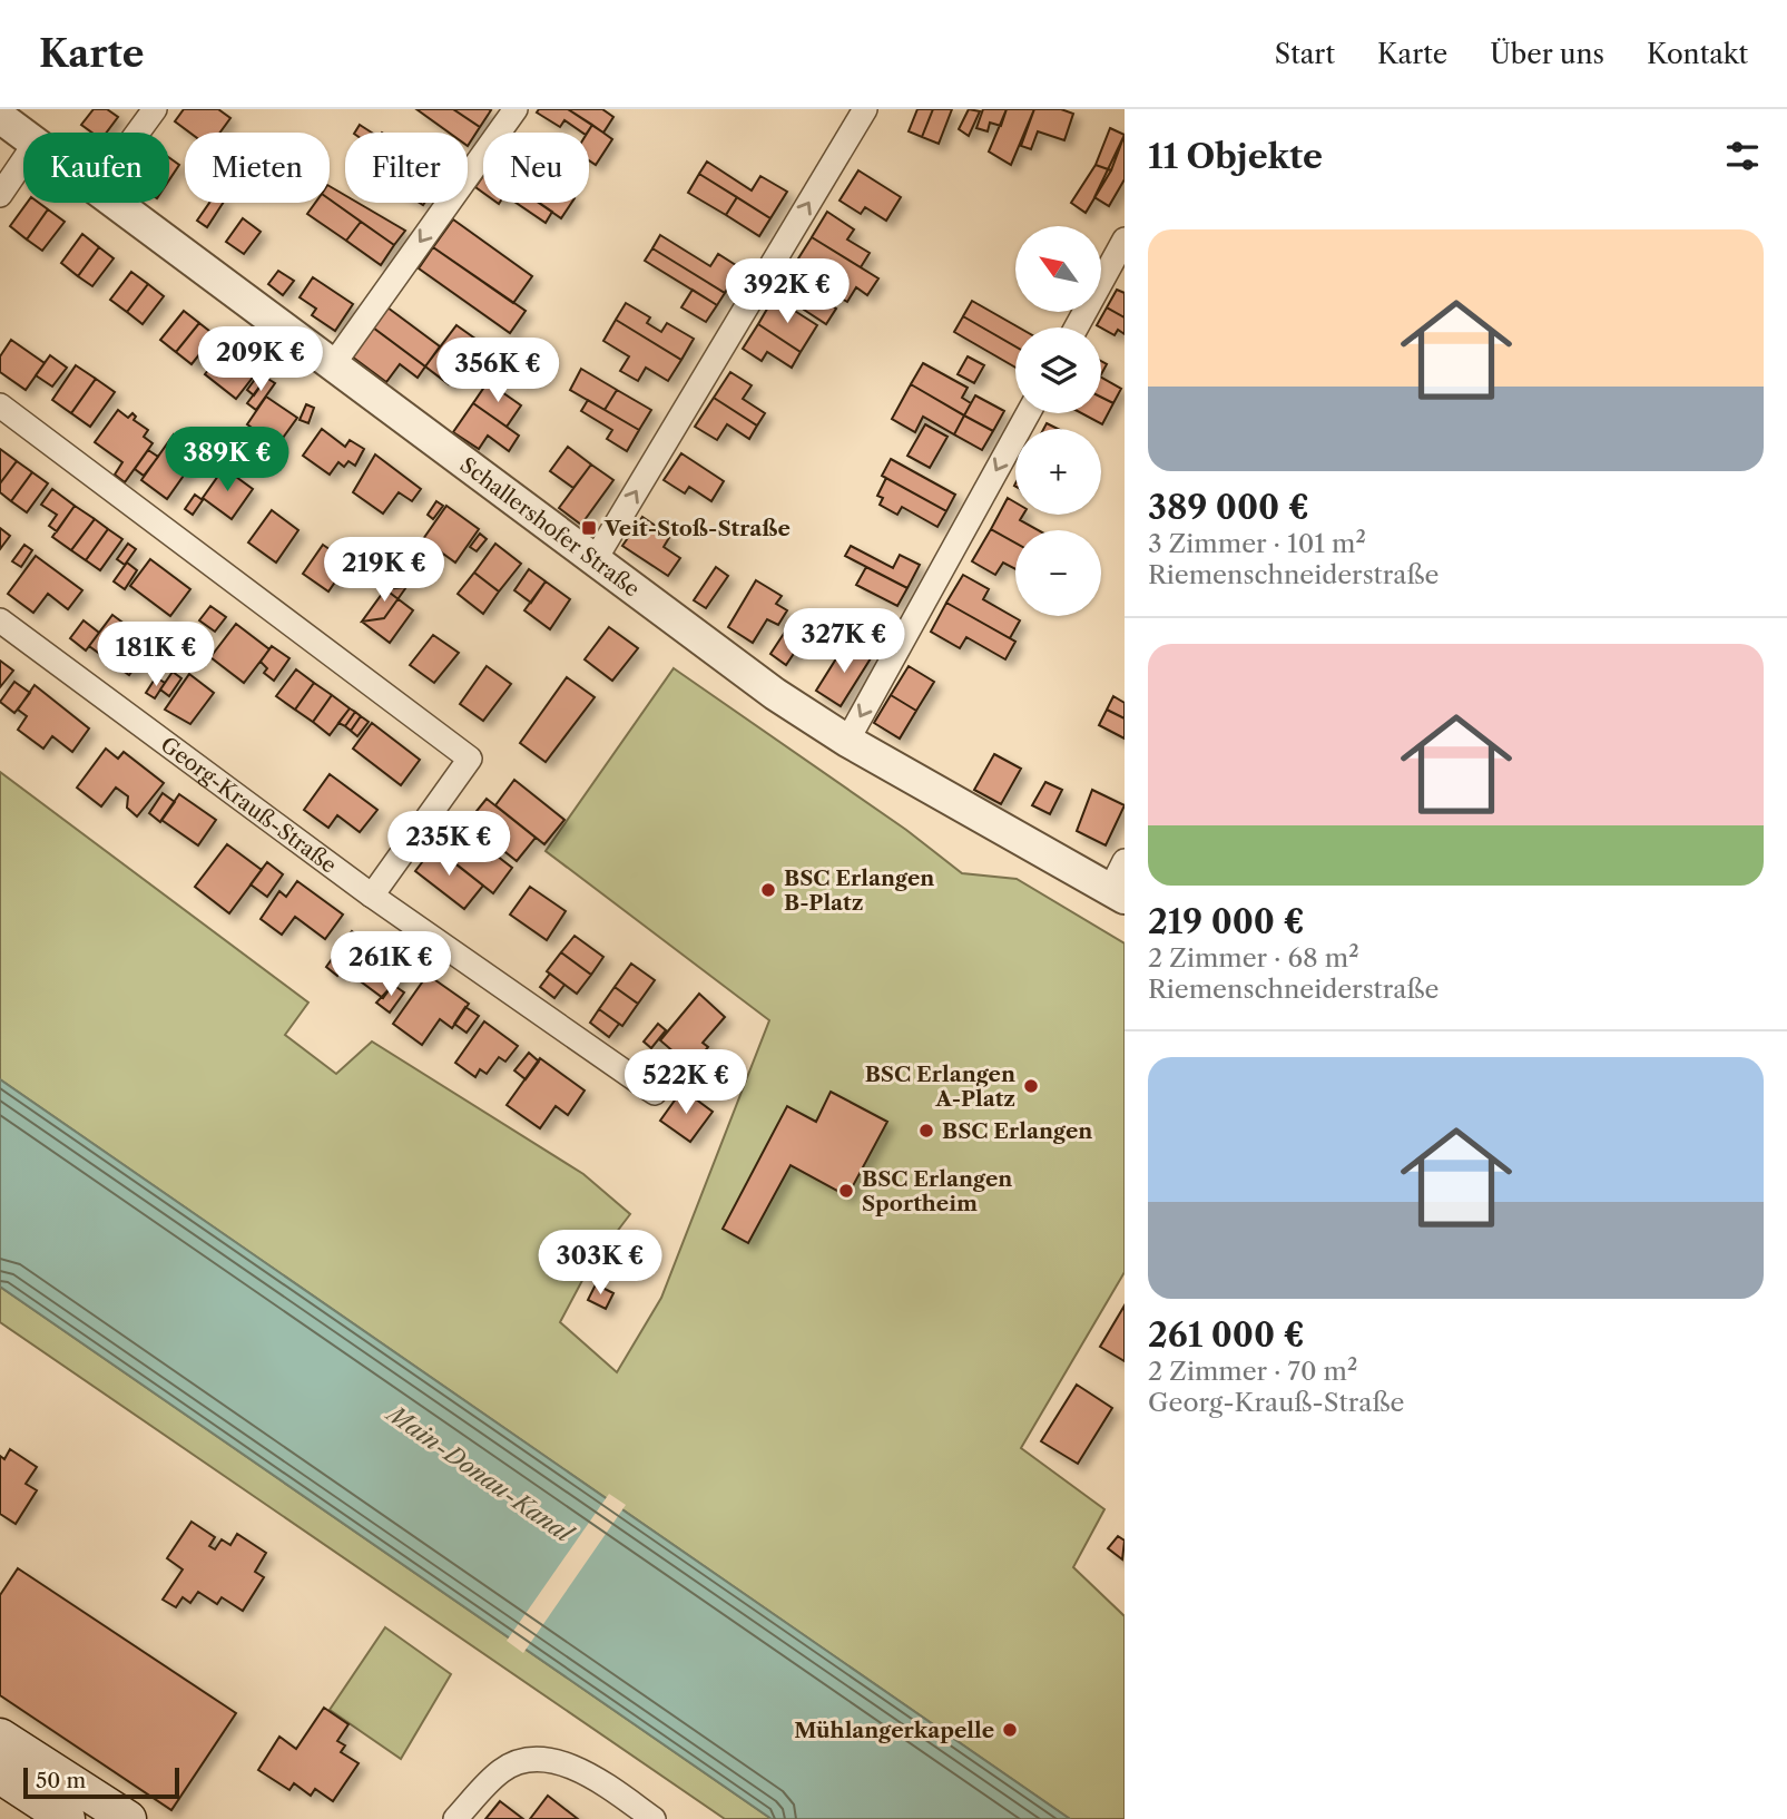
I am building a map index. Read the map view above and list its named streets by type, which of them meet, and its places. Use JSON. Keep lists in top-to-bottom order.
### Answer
{
  "streets": {
    "street": ["Schallershofer Straße", "Georg-Krauß-Straße"]
  },
  "water": ["Main-Donau-Kanal"],
  "places": {
    "transit": ["Veit-Stoß-Straße"],
    "other": [
      "BSC Erlangen B-Platz",
      "BSC Erlangen A-Platz",
      "BSC Erlangen",
      "BSC Erlangen Sportheim",
      "Mühlangerkapelle"
    ]
  },
  "scale_bar": "50 m",
  "north": "top left",
  "page": {
    "header": "Karte",
    "nav": [
      "Start",
      "Karte",
      "Über uns",
      "Kontakt"
    ],
    "heading": "11 Objekte",
    "chip": [
      "Kaufen",
      "Mieten",
      "Filter",
      "Neu"
    ],
    "list": [
      {
        "name": "389 000 €",
        "note": "3 Zimmer · 101 m² · Riemenschneiderstraße"
      },
      {
        "name": "219 000 €",
        "note": "2 Zimmer · 68 m² · Riemenschneiderstraße"
      },
      {
        "name": "261 000 €",
        "note": "2 Zimmer · 70 m² · Georg-Krauß-Straße"
      }
    ],
    "map_buttons": ["+", "−"],
    "price": [
      "392K €",
      "209K €",
      "356K €",
      "389K €",
      "219K €",
      "327K €",
      "181K €",
      "235K €",
      "261K €",
      "522K €",
      "303K €"
    ],
    "scale": "50 m"
  }
}
